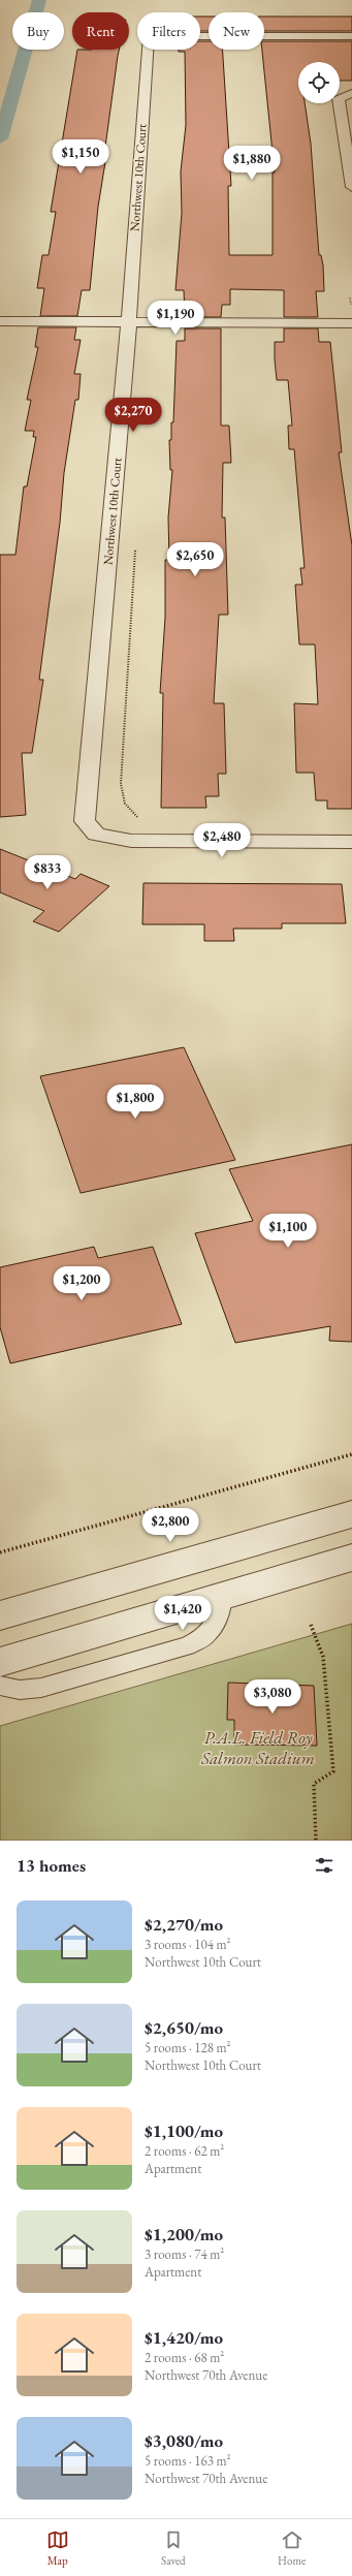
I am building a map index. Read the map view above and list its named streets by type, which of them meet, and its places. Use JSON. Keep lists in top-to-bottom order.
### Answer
{
  "streets": {
    "street": ["Northwest 10th Court"]
  },
  "parks": ["P.A.L. Field Roy Salmon Stadium"],
  "page": {
    "chip": [
      "Buy",
      "Rent",
      "Filters",
      "New"
    ],
    "price": [
      "$1,150",
      "$1,880",
      "$1,190",
      "$2,270",
      "$2,650",
      "$2,480",
      "$833",
      "$1,800",
      "$1,100",
      "$1,200",
      "$2,800",
      "$1,420",
      "$3,080"
    ],
    "heading": "13 homes",
    "list": [
      {
        "name": "$2,270/mo",
        "note": "3 rooms · 104 m² · Northwest 10th Court"
      },
      {
        "name": "$2,650/mo",
        "note": "5 rooms · 128 m² · Northwest 10th Court"
      },
      {
        "name": "$1,100/mo",
        "note": "2 rooms · 62 m² · Apartment"
      },
      {
        "name": "$1,200/mo",
        "note": "3 rooms · 74 m² · Apartment"
      },
      {
        "name": "$1,420/mo",
        "note": "2 rooms · 68 m² · Northwest 70th Avenue"
      },
      {
        "name": "$3,080/mo",
        "note": "5 rooms · 163 m² · Northwest 70th Avenue"
      }
    ],
    "tabs": ["Map", "Saved", "Home"]
  }
}
